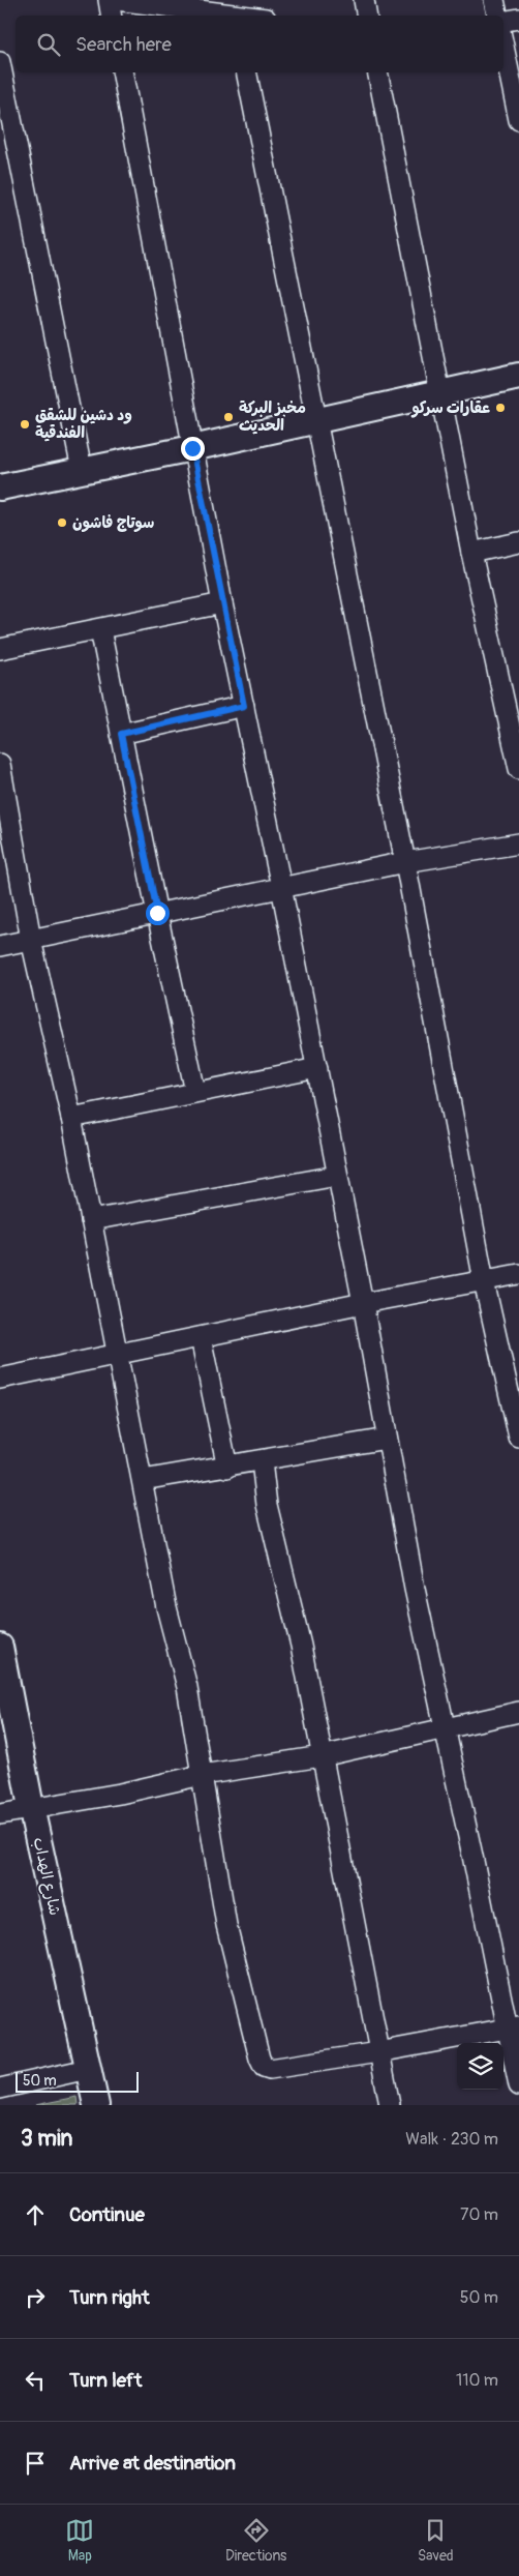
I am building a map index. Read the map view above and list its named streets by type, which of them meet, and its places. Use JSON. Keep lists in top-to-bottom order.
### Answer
{
  "streets": {
    "street": ["شارع الهداب"]
  },
  "places": [
    "عقارات سركو",
    "مخبز البركة الحديث",
    "ود دشين للشقق الفندقية",
    "سوتاج فاشون"
  ],
  "scale_bar": "50 m",
  "page": {
    "search": "Search here",
    "scale": "50 m",
    "heading": ["3 min", "Walk · 230 m"],
    "list": [
      ["Continue", "70 m"],
      ["Turn right", "50 m"],
      ["Turn left", "110 m"],
      "Arrive at destination"
    ],
    "nav": ["Map", "Directions", "Saved"]
  }
}
